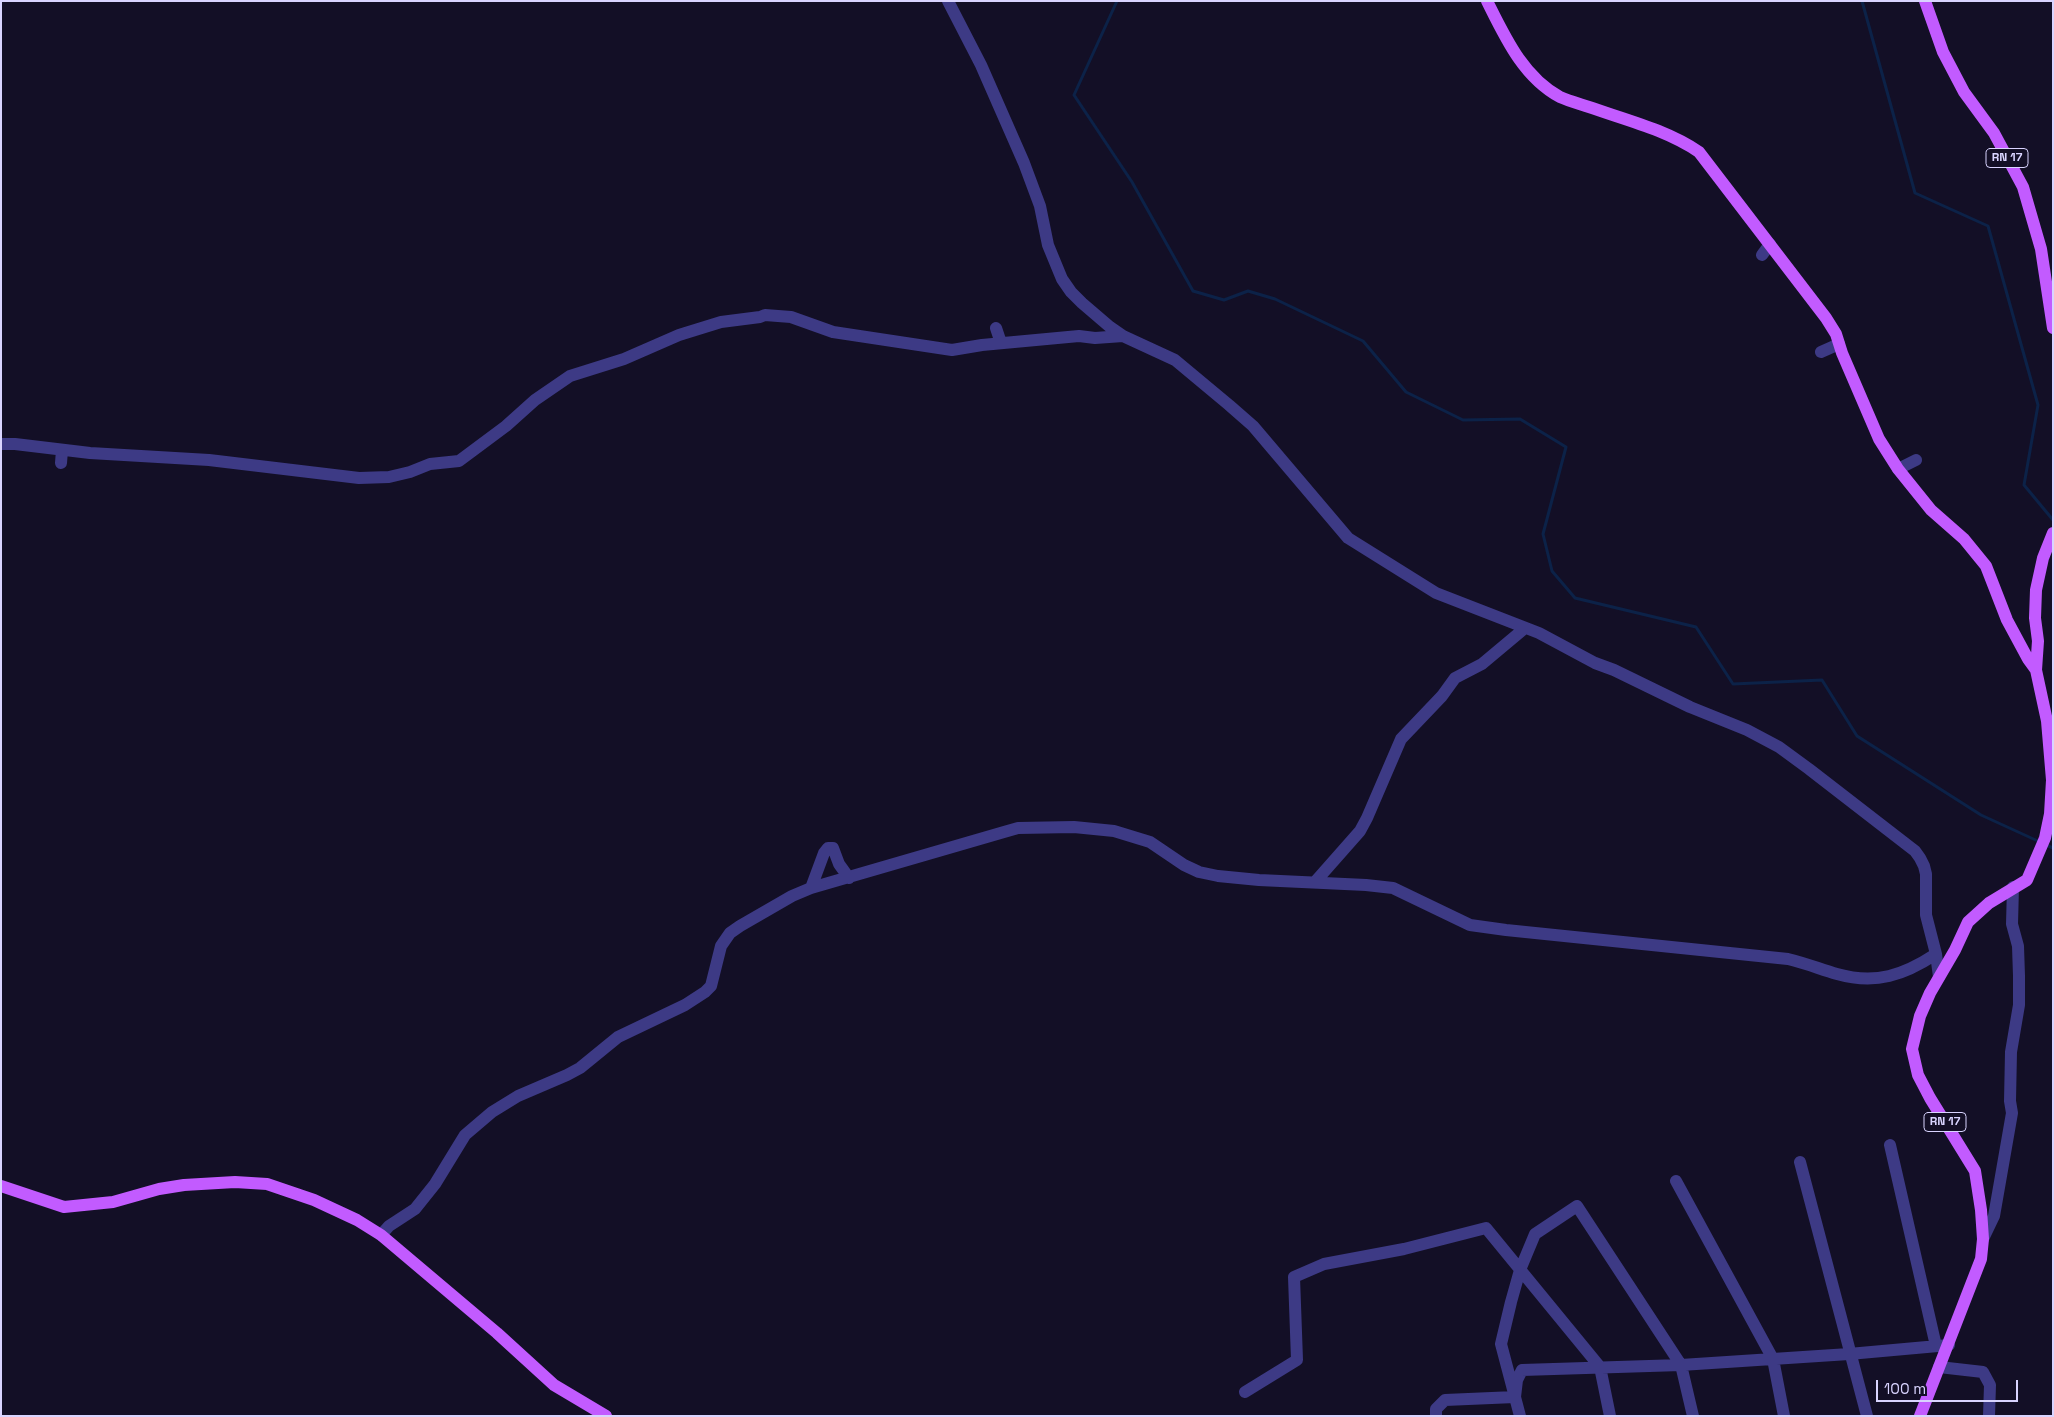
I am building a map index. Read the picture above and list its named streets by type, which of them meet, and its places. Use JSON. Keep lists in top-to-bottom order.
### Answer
{
  "streets": {
    "main road": ["RN 17"]
  },
  "scale_bar": "100 m"
}
